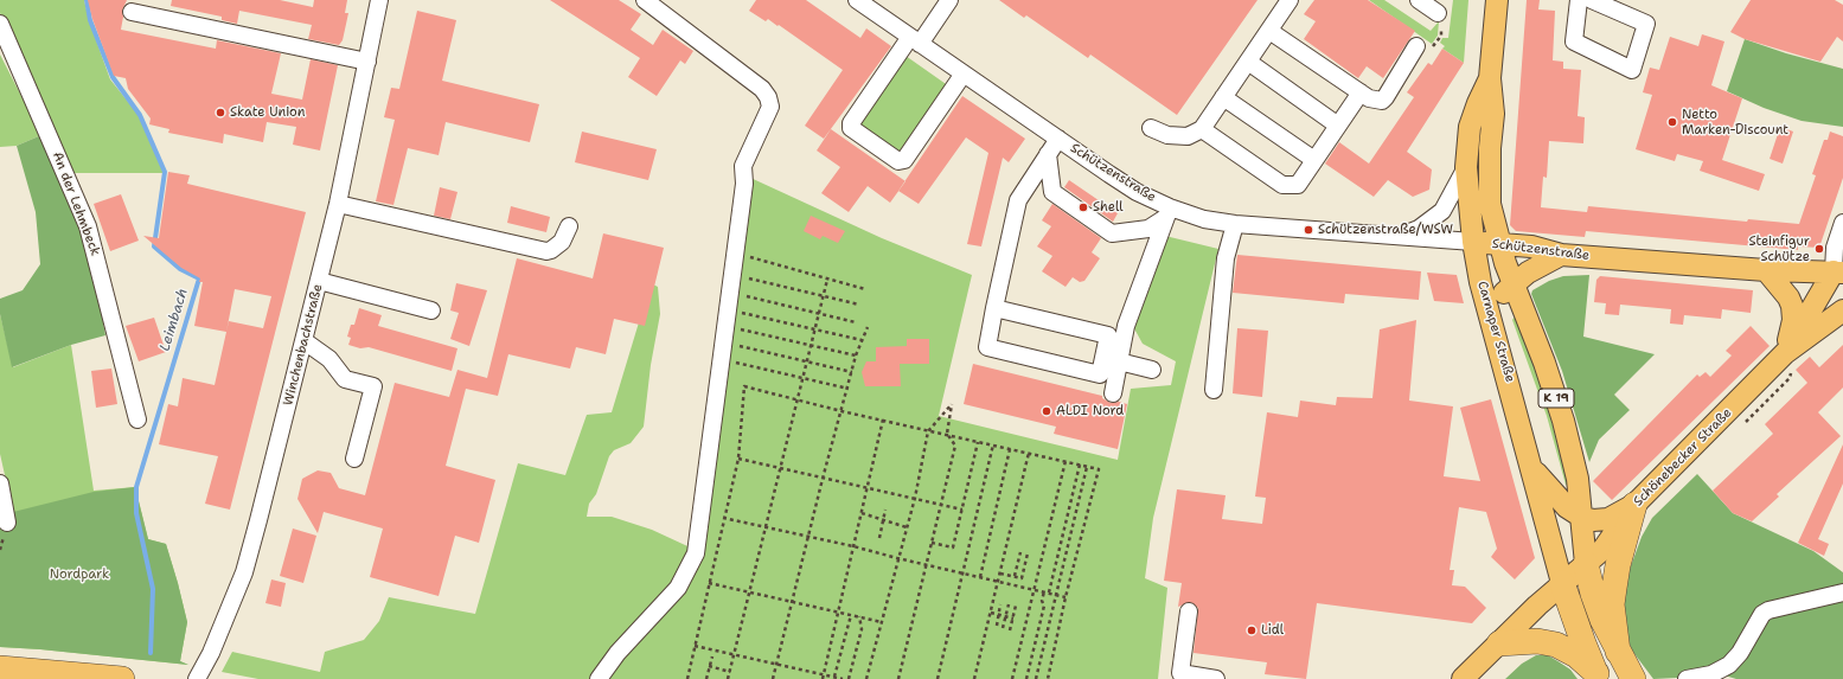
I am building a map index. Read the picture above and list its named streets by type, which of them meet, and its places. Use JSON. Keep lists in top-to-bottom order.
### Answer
{
  "streets": {
    "main road": [
      "Schützenstraße",
      "Carnaper Straße",
      "K 19",
      "Schönebecker Straße"
    ],
    "street": ["An der Lehmbeck", "Winchenbachstraße"]
  },
  "crossings": [
    ["Schützenstraße", "Carnaper Straße"],
    ["Carnaper Straße", "Schönebecker Straße"]
  ],
  "water": ["Leimbach"],
  "parks": ["Nordpark"],
  "places": [
    "Skate Union",
    "Netto Marken-Discount",
    "Shell",
    "Schützenstraße/WSW",
    "Steinfigur Schütze",
    "ALDI Nord",
    "Lidl"
  ]
}
